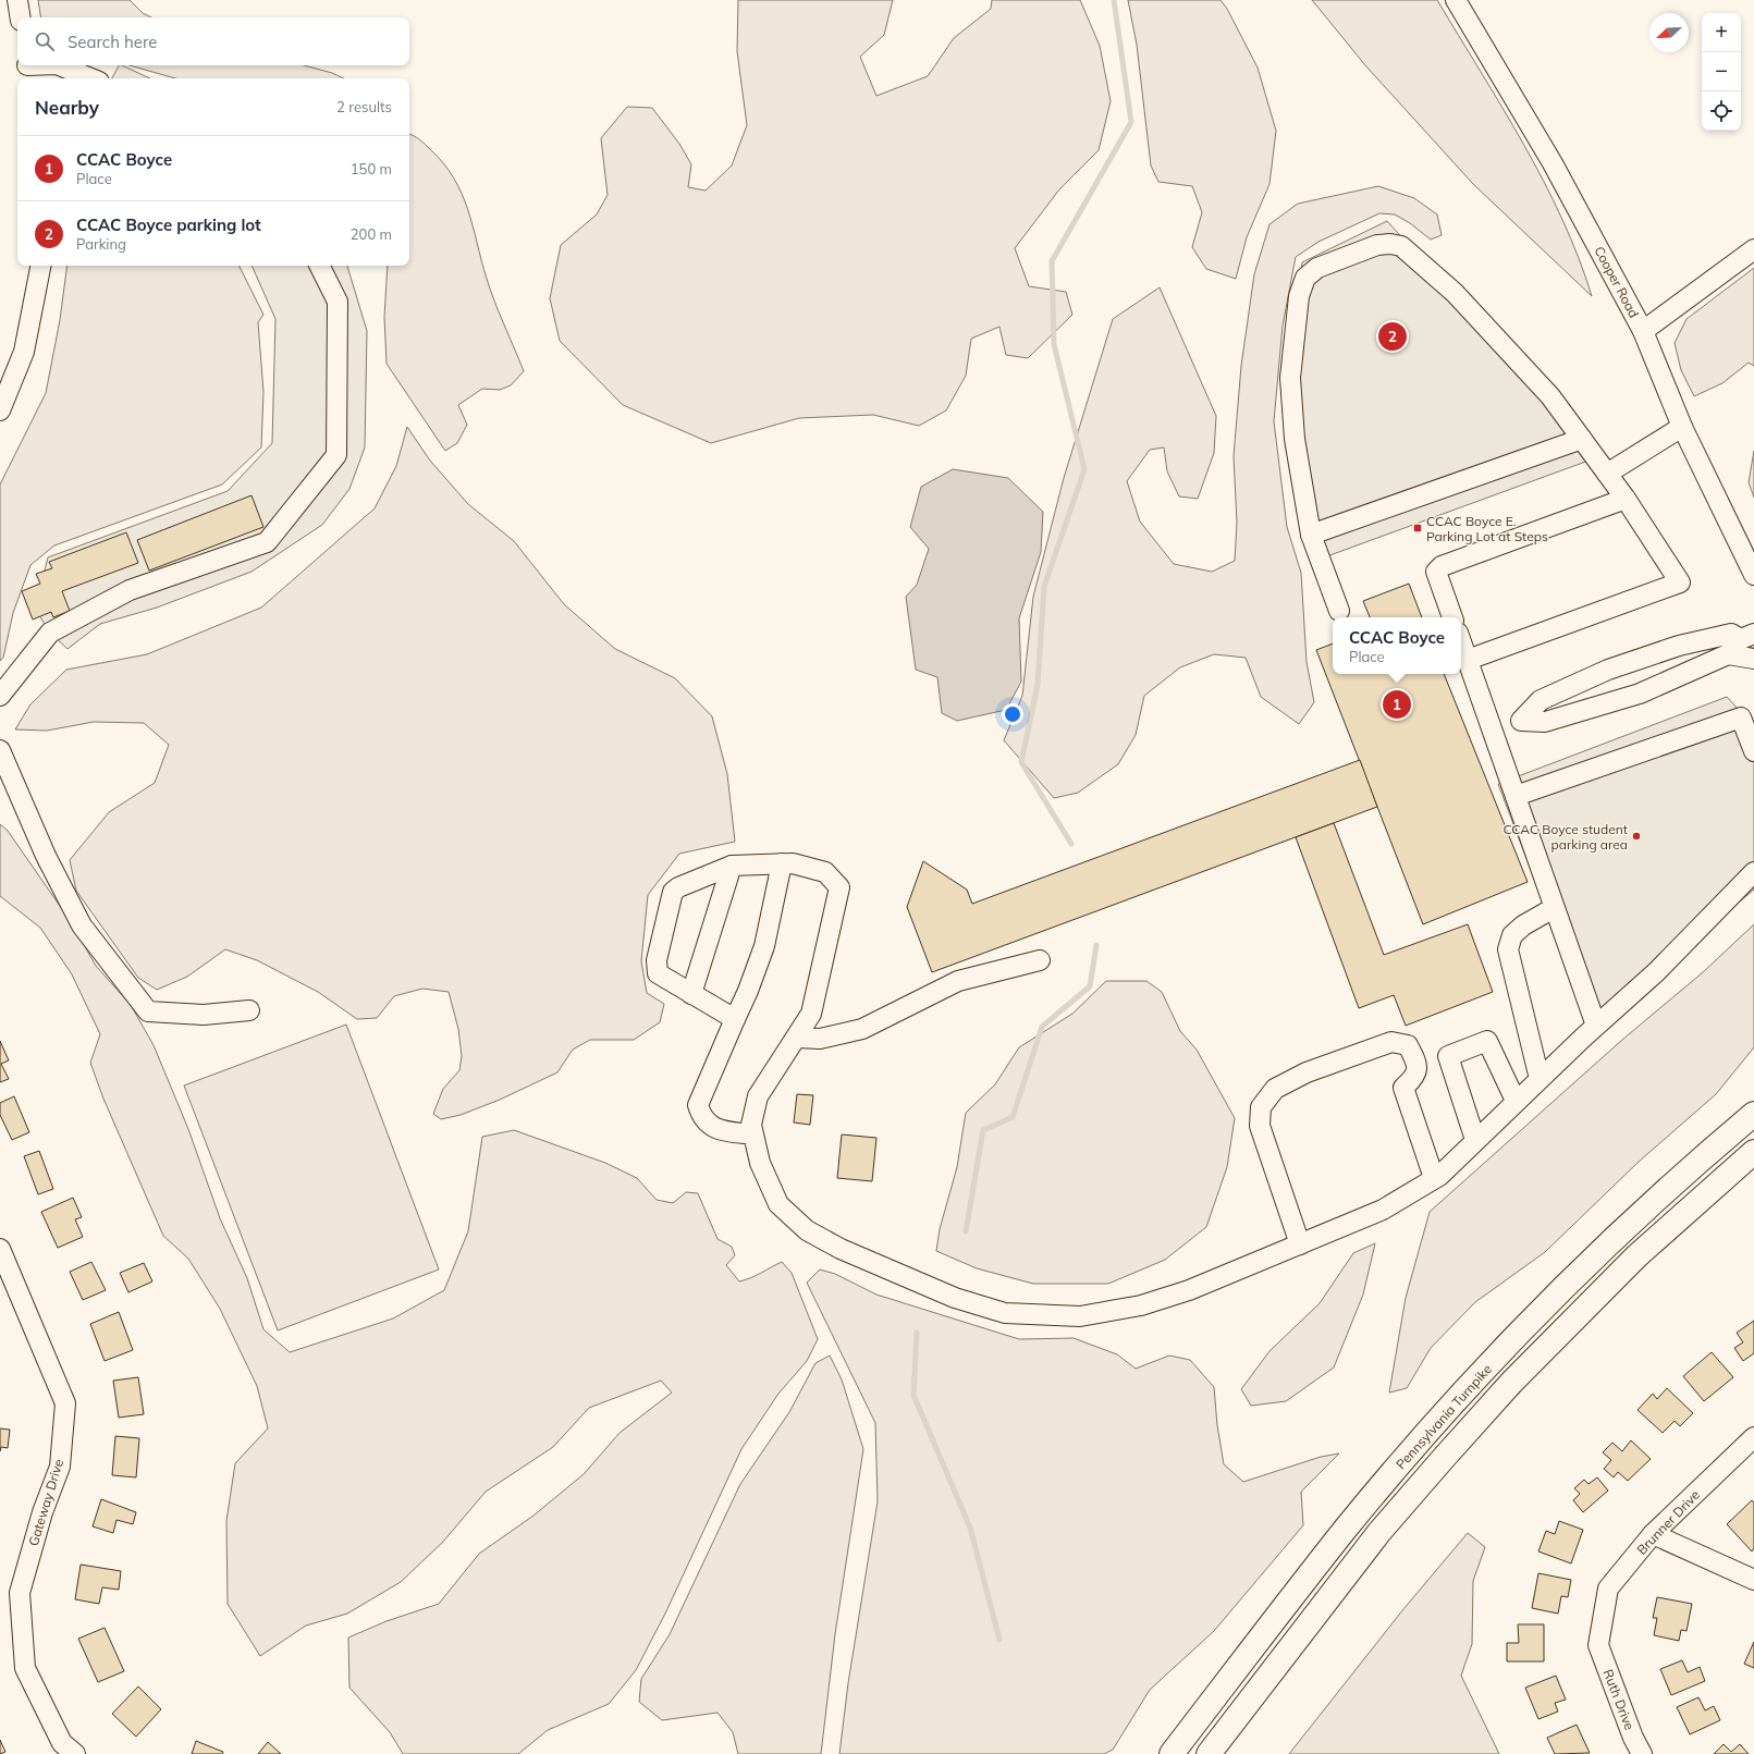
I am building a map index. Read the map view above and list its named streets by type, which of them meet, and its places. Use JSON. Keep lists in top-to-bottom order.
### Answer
{
  "streets": {
    "highway": ["Pennsylvania Turnpike"],
    "street": [
      "Cooper Road",
      "Gateway Drive",
      "Brunner Drive",
      "Ruth Drive"
    ]
  },
  "crossings": [
    ["Brunner Drive", "Ruth Drive"]
  ],
  "places": {
    "transit": ["CCAC Boyce E. Parking Lot at Steps"],
    "other": ["CCAC Boyce student parking area"]
  },
  "north": "bottom left",
  "page": {
    "map_buttons": ["+", "−"],
    "search": "Search here",
    "heading": ["Nearby", "2 results"],
    "list": [
      {
        "mark": "1",
        "name": "CCAC Boyce",
        "note": "Place",
        "value": "150 m"
      },
      {
        "mark": "2",
        "name": "CCAC Boyce parking lot",
        "note": "Parking",
        "value": "200 m"
      }
    ],
    "pins": ["2", "1"],
    "popup": ["CCAC Boyce", "Place"]
  }
}
